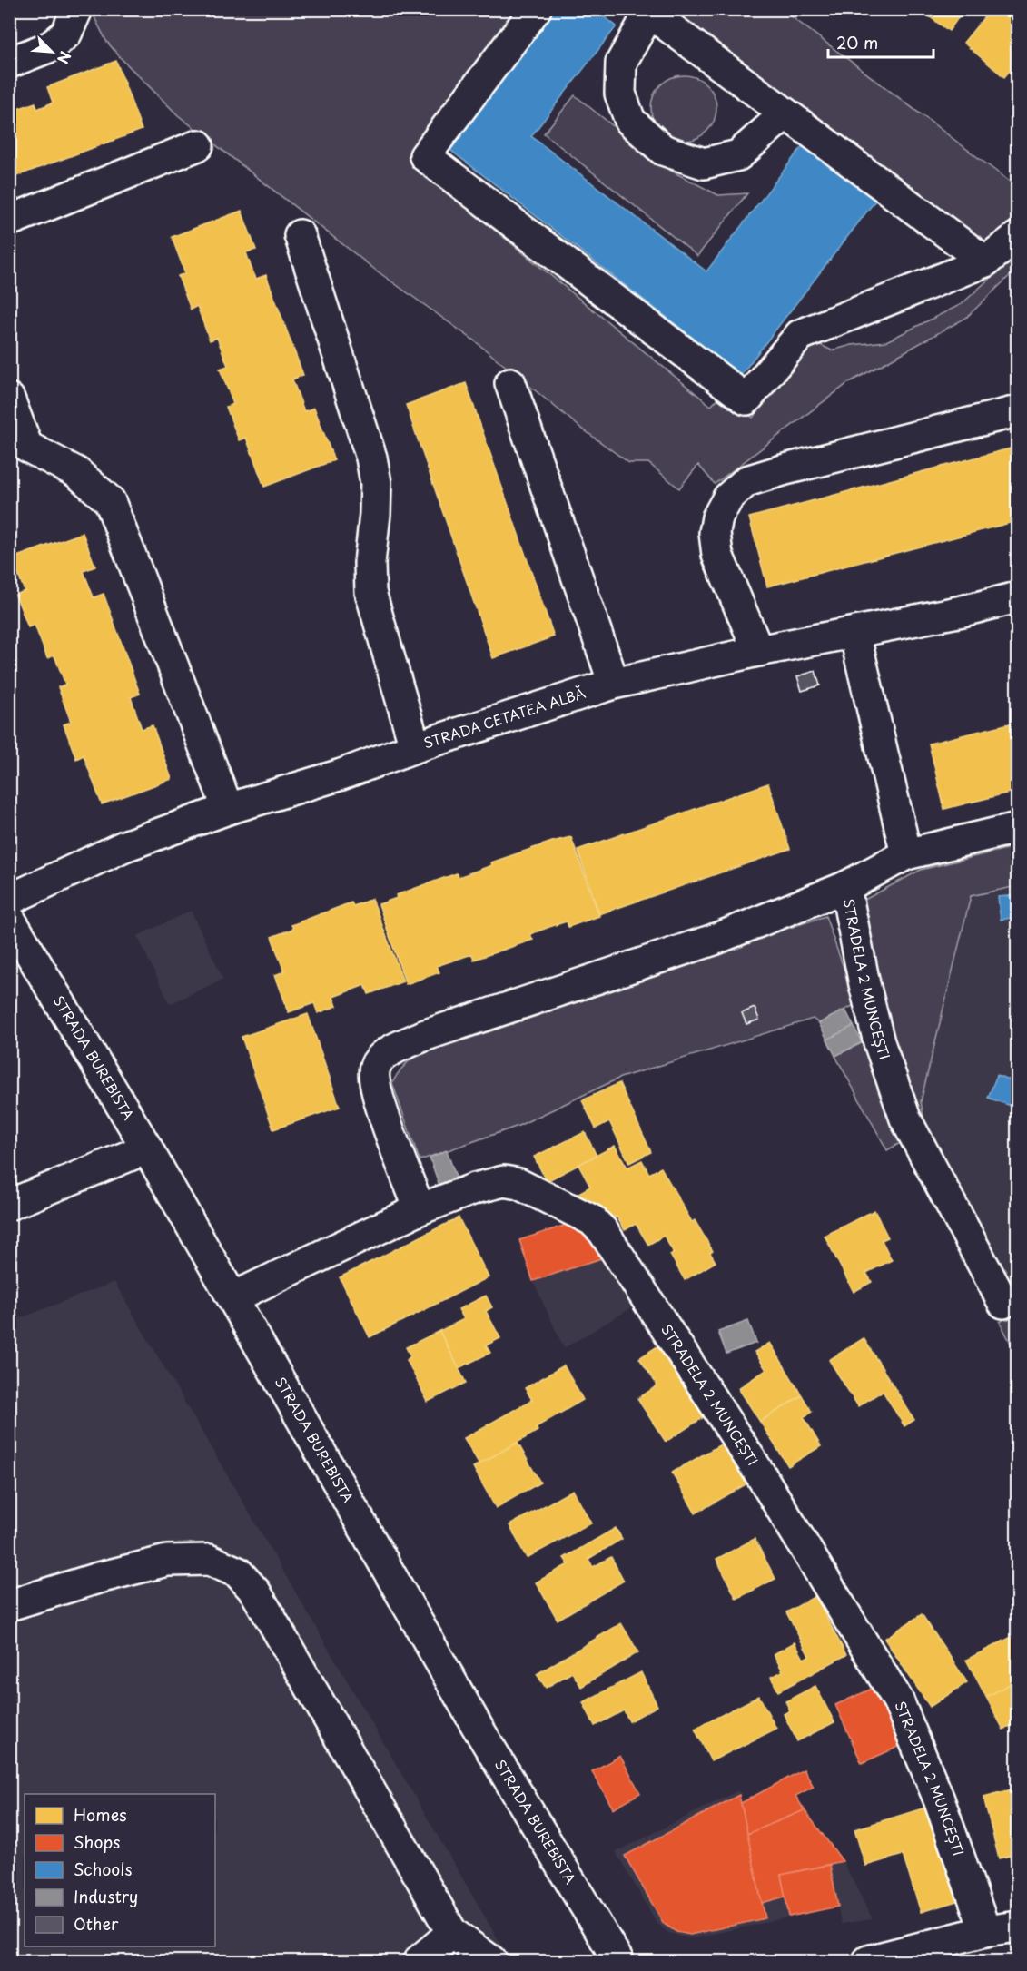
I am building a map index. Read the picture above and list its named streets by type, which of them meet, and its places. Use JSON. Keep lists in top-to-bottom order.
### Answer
{
  "streets": {
    "main road": ["STRADA CETATEA ALBĂ", "STRADELA 2 MUNCEȘTI", "STRADA BUREBISTA"]
  },
  "crossings": [
    ["STRADELA 2 MUNCEȘTI", "STRADA BUREBISTA"]
  ],
  "legend": [
    "Homes",
    "Shops",
    "Schools",
    "Industry",
    "Other"
  ],
  "scale_bar": "20 m",
  "north": "bottom right"
}
